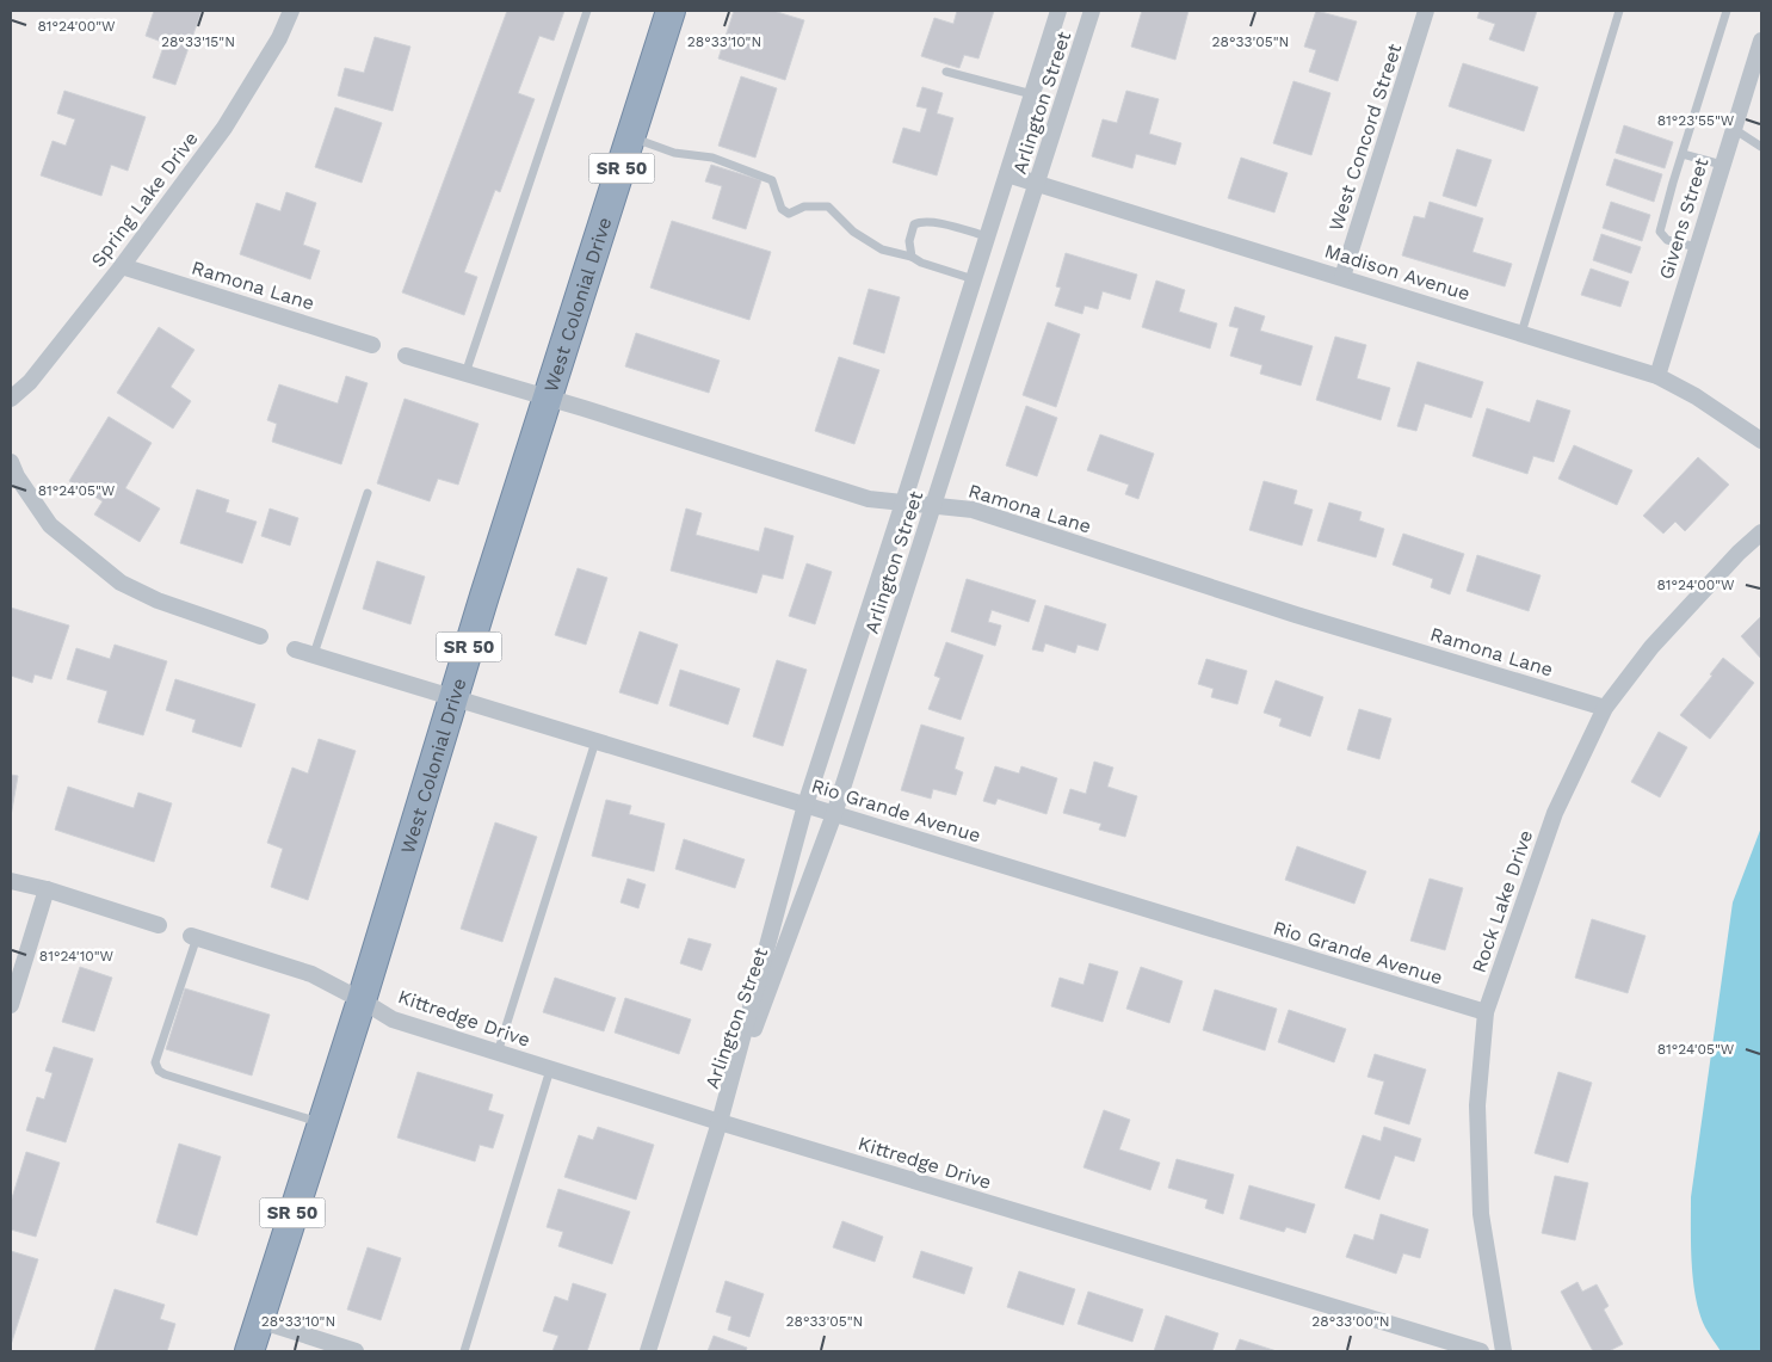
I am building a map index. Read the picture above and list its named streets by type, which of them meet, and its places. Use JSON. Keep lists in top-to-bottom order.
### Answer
{
  "streets": {
    "highway": ["SR 50", "West Colonial Drive"],
    "street": [
      "Arlington Street",
      "West Concord Street",
      "Spring Lake Drive",
      "Givens Street",
      "Madison Avenue",
      "Ramona Lane",
      "Rio Grande Avenue",
      "Rock Lake Drive",
      "Kittredge Drive"
    ]
  },
  "crossings": [
    ["Arlington Street", "Madison Avenue"],
    ["Arlington Street", "Ramona Lane"],
    ["Arlington Street", "Rio Grande Avenue"],
    ["Arlington Street", "Kittredge Drive"],
    ["West Concord Street", "Madison Avenue"],
    ["Spring Lake Drive", "Ramona Lane"],
    ["Givens Street", "Madison Avenue"],
    ["Ramona Lane", "West Colonial Drive"],
    ["Ramona Lane", "Rock Lake Drive"],
    ["West Colonial Drive", "Rio Grande Avenue"],
    ["West Colonial Drive", "Kittredge Drive"],
    ["Rio Grande Avenue", "Rock Lake Drive"]
  ],
  "coordinates": [
    "81°24'00\"W",
    "28°33'15\"N",
    "28°33'10\"N",
    "28°33'05\"N",
    "81°23'55\"W",
    "81°24'05\"W",
    "81°24'10\"W",
    "28°33'00\"N"
  ]
}
